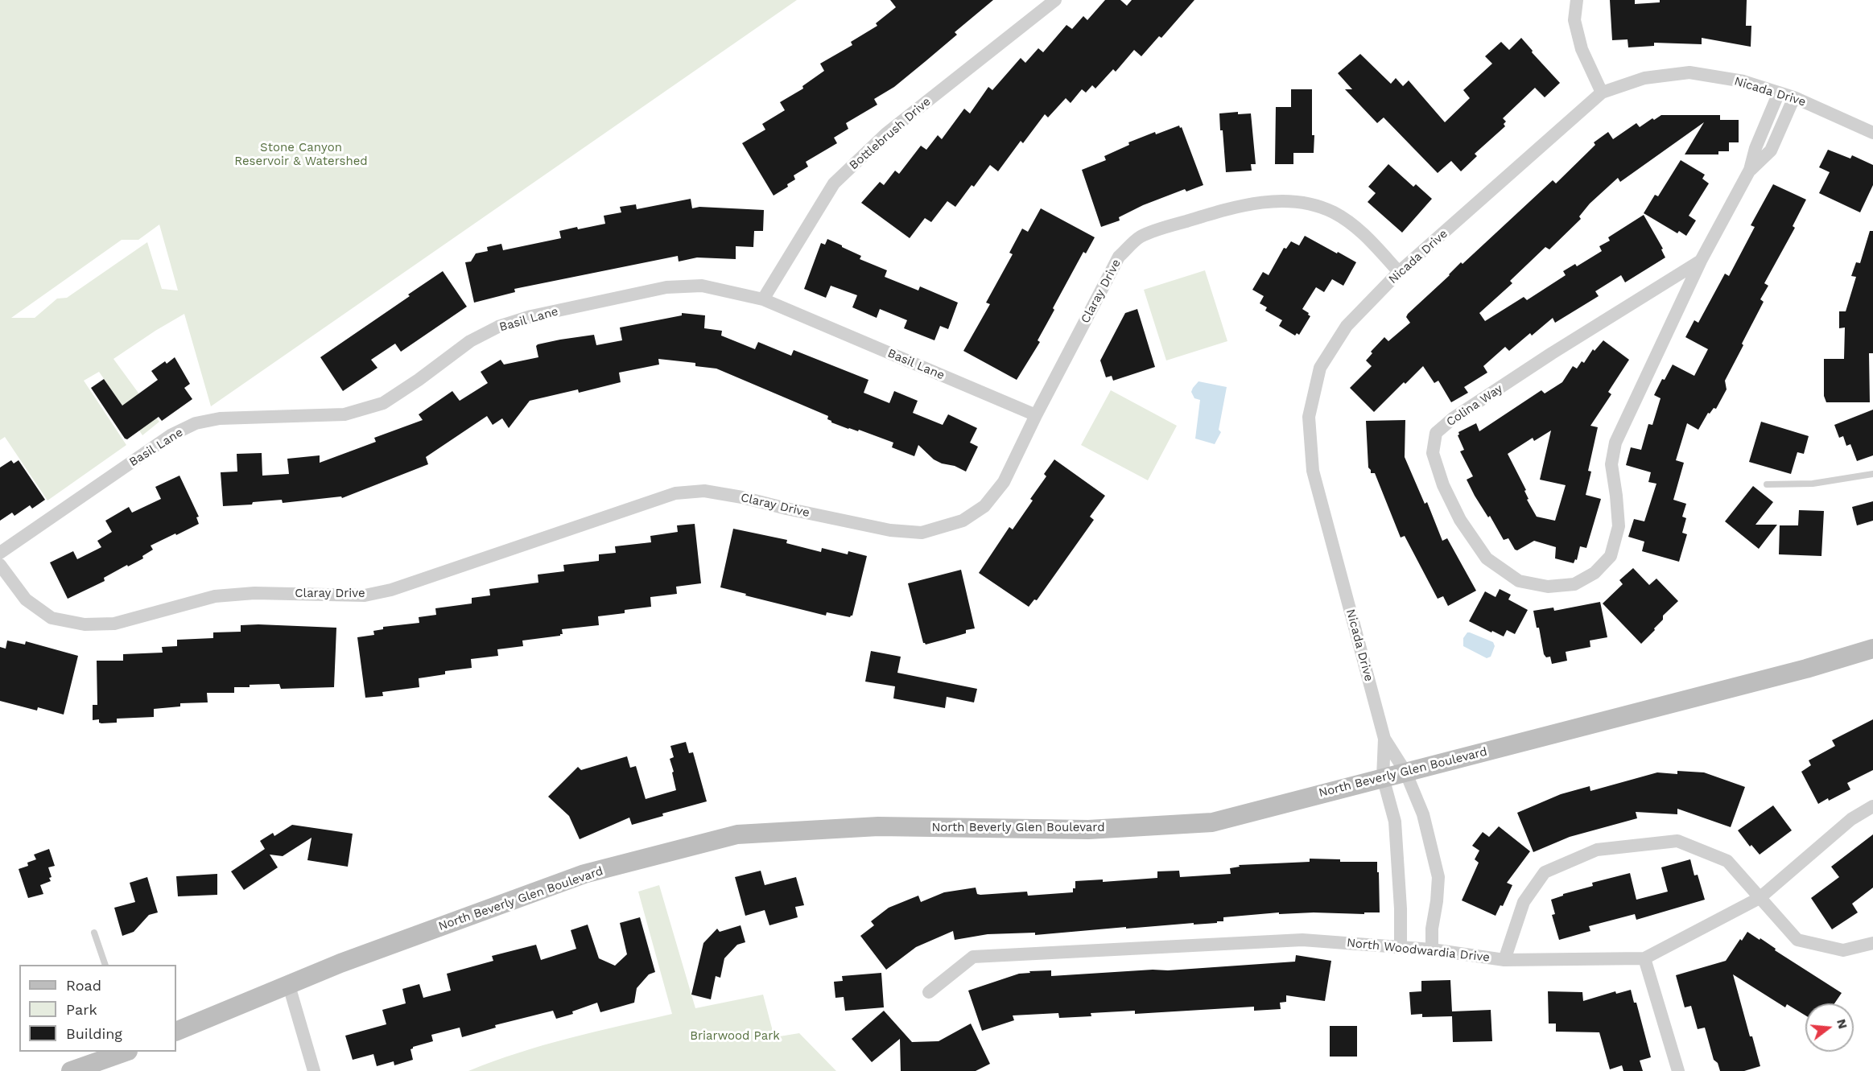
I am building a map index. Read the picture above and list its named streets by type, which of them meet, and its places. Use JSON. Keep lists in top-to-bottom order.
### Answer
{
  "streets": {
    "main road": ["North Beverly Glen Boulevard"],
    "street": [
      "Nicada Drive",
      "Bottlebrush Drive",
      "Claray Drive",
      "Basil Lane",
      "Colina Way",
      "North Woodwardia Drive"
    ]
  },
  "crossings": [
    ["Nicada Drive", "Claray Drive"],
    ["Nicada Drive", "Colina Way"],
    ["Nicada Drive", "North Beverly Glen Boulevard"],
    ["Nicada Drive", "North Woodwardia Drive"],
    ["Bottlebrush Drive", "Basil Lane"],
    ["Claray Drive", "Basil Lane"]
  ],
  "parks": ["Stone Canyon Reservoir & Watershed", "Briarwood Park"],
  "legend": ["Road", "Park", "Building"],
  "north": "right"
}
